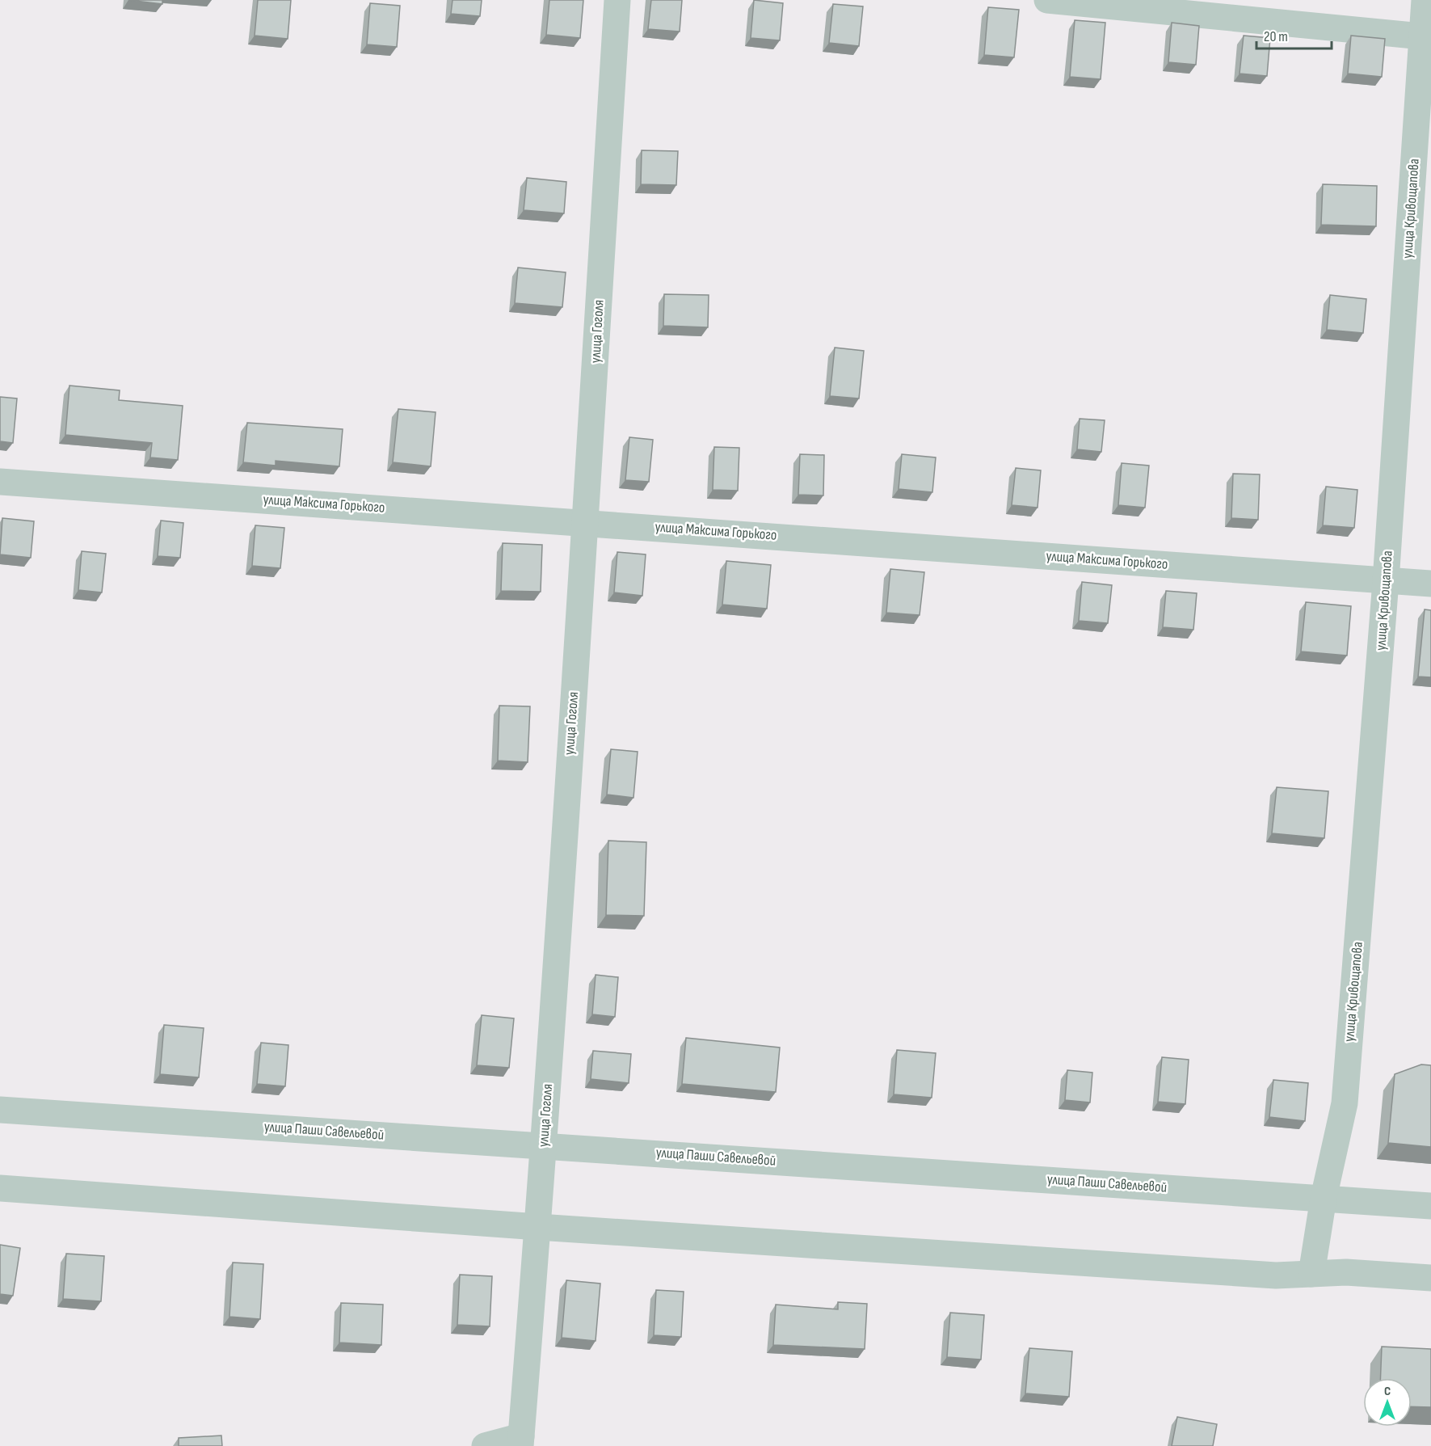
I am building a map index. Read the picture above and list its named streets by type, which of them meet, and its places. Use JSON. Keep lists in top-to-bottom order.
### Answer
{
  "streets": {
    "street": [
      "улица Кривощапова",
      "улица Гоголя",
      "улица Максима Горького",
      "улица Паши Савельевой"
    ]
  },
  "crossings": [
    ["улица Кривощапова", "улица Максима Горького"],
    ["улица Кривощапова", "улица Паши Савельевой"],
    ["улица Гоголя", "улица Максима Горького"],
    ["улица Гоголя", "улица Паши Савельевой"]
  ],
  "scale_bar": "20 m",
  "north": "top"
}
